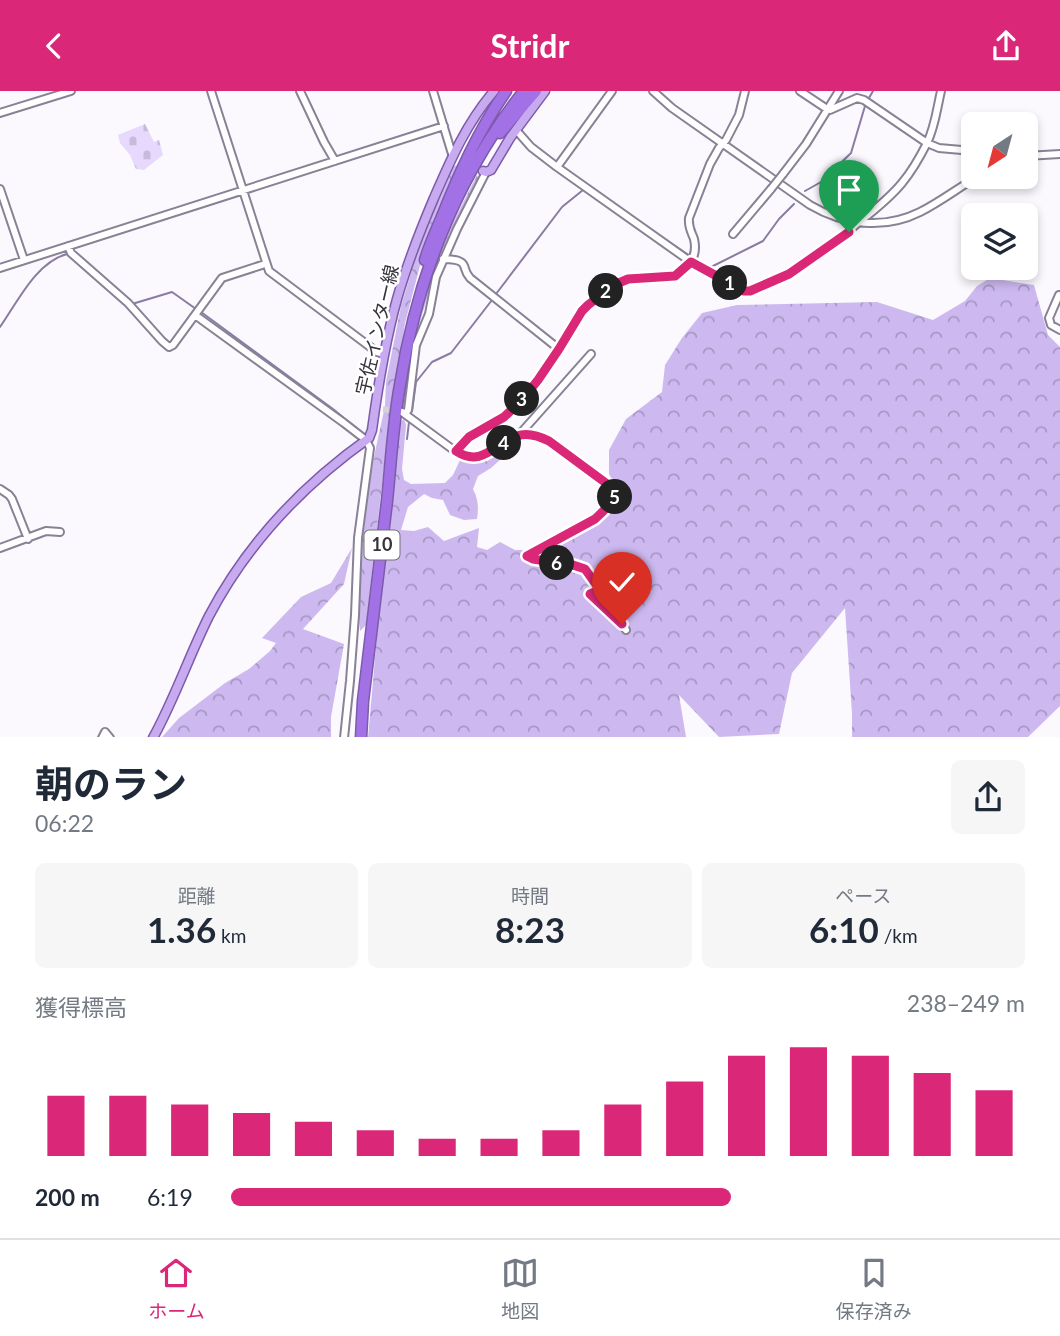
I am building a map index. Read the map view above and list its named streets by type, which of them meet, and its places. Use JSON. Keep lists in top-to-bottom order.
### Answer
{
  "streets": {
    "highway": ["10"],
    "main road": ["宇佐インター線"]
  },
  "north": "bottom left",
  "page": {
    "header": "Stridr",
    "pins": [
      "1",
      "2",
      "3",
      "4",
      "5",
      "6"
    ],
    "heading": ["朝のラン", "06:22"],
    "stats": [
      ["距離", "1.36 km"],
      ["時間", "8:23"],
      ["ペース", "6:10 /km"]
    ],
    "chart": ["獲得標高", "238–249 m"],
    "list": [
      {
        "name": "200 m",
        "note": "6:19"
      }
    ],
    "tabs": ["ホーム", "地図", "保存済み"]
  }
}
